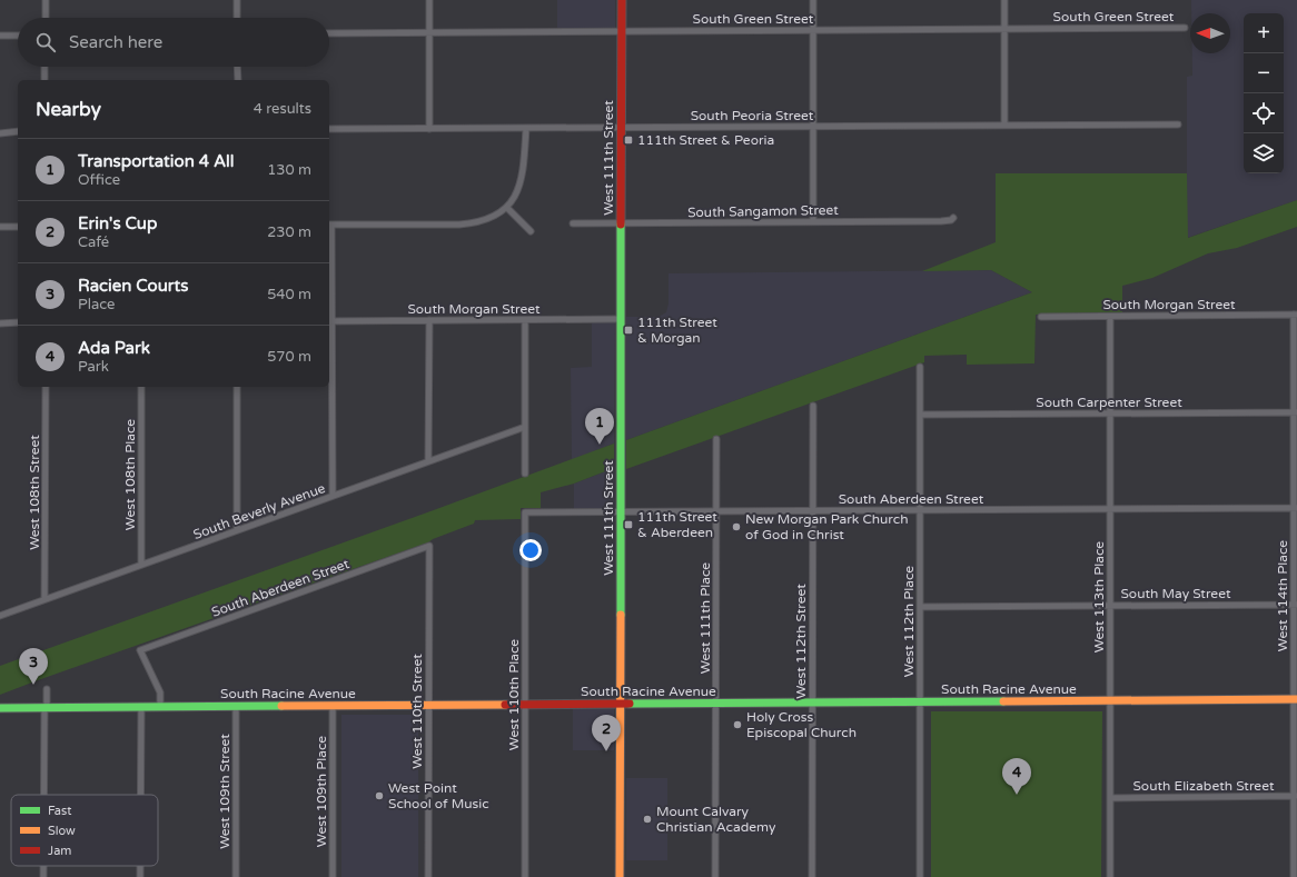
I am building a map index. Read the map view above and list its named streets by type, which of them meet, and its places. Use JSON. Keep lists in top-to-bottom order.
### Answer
{
  "streets": {
    "street": [
      "South Green Street",
      "South Peoria Street",
      "West 111th Street",
      "South Sangamon Street",
      "South Morgan Street",
      "South Carpenter Street",
      "West 108th Place",
      "West 108th Street",
      "South Aberdeen Street",
      "South Beverly Avenue",
      "South May Street",
      "West 114th Place",
      "West 113th Place",
      "West 111th Place",
      "West 112th Place",
      "West 112th Street",
      "South Racine Avenue",
      "West 110th Place",
      "West 110th Street",
      "South Elizabeth Street",
      "West 109th Street",
      "West 109th Place"
    ]
  },
  "crossings": [
    ["South Green Street", "West 111th Street"],
    ["South Peoria Street", "West 111th Street"],
    ["West 111th Street", "South Sangamon Street"],
    ["West 111th Street", "South Morgan Street"],
    ["West 111th Street", "South Aberdeen Street"],
    ["West 111th Street", "South Racine Avenue"],
    ["South Morgan Street", "West 114th Place"],
    ["South Morgan Street", "West 113th Place"],
    ["South Carpenter Street", "West 114th Place"],
    ["South Carpenter Street", "West 113th Place"],
    ["South Carpenter Street", "West 112th Place"],
    ["West 108th Place", "South Beverly Avenue"],
    ["West 108th Street", "South Beverly Avenue"],
    ["South Aberdeen Street", "West 114th Place"],
    ["South Aberdeen Street", "West 113th Place"],
    ["South Aberdeen Street", "West 111th Place"],
    ["South Aberdeen Street", "West 112th Place"],
    ["South Aberdeen Street", "West 112th Street"],
    ["South Aberdeen Street", "South Racine Avenue"],
    ["South Aberdeen Street", "West 110th Place"],
    ["South Aberdeen Street", "West 110th Street"],
    ["South May Street", "West 114th Place"],
    ["South May Street", "West 113th Place"],
    ["South May Street", "West 112th Place"],
    ["West 114th Place", "South Racine Avenue"],
    ["West 114th Place", "South Elizabeth Street"],
    ["West 113th Place", "South Racine Avenue"],
    ["West 113th Place", "South Elizabeth Street"],
    ["West 111th Place", "South Racine Avenue"],
    ["West 112th Place", "South Racine Avenue"],
    ["West 112th Street", "South Racine Avenue"],
    ["South Racine Avenue", "West 110th Place"],
    ["South Racine Avenue", "West 110th Street"],
    ["South Racine Avenue", "West 109th Street"],
    ["South Racine Avenue", "West 109th Place"]
  ],
  "places": {
    "transit": ["111th Street & Peoria", "111th Street & Morgan", "111th Street & Aberdeen"],
    "other": [
      "New Morgan Park Church of God in Christ",
      "Holy Cross Episcopal Church",
      "West Point School of Music",
      "Mount Calvary Christian Academy"
    ]
  },
  "legend": ["Fast", "Slow", "Jam"],
  "north": "left",
  "page": {
    "map_buttons": ["+", "−"],
    "search": "Search here",
    "heading": ["Nearby", "4 results"],
    "list": [
      {
        "mark": "1",
        "name": "Transportation 4 All",
        "note": "Office",
        "value": "130 m"
      },
      {
        "mark": "2",
        "name": "Erin's Cup",
        "note": "Café",
        "value": "230 m"
      },
      {
        "mark": "3",
        "name": "Racien Courts",
        "note": "Place",
        "value": "540 m"
      },
      {
        "mark": "4",
        "name": "Ada Park",
        "note": "Park",
        "value": "570 m"
      }
    ],
    "pins": [
      "1",
      "3",
      "2",
      "4"
    ]
  }
}
